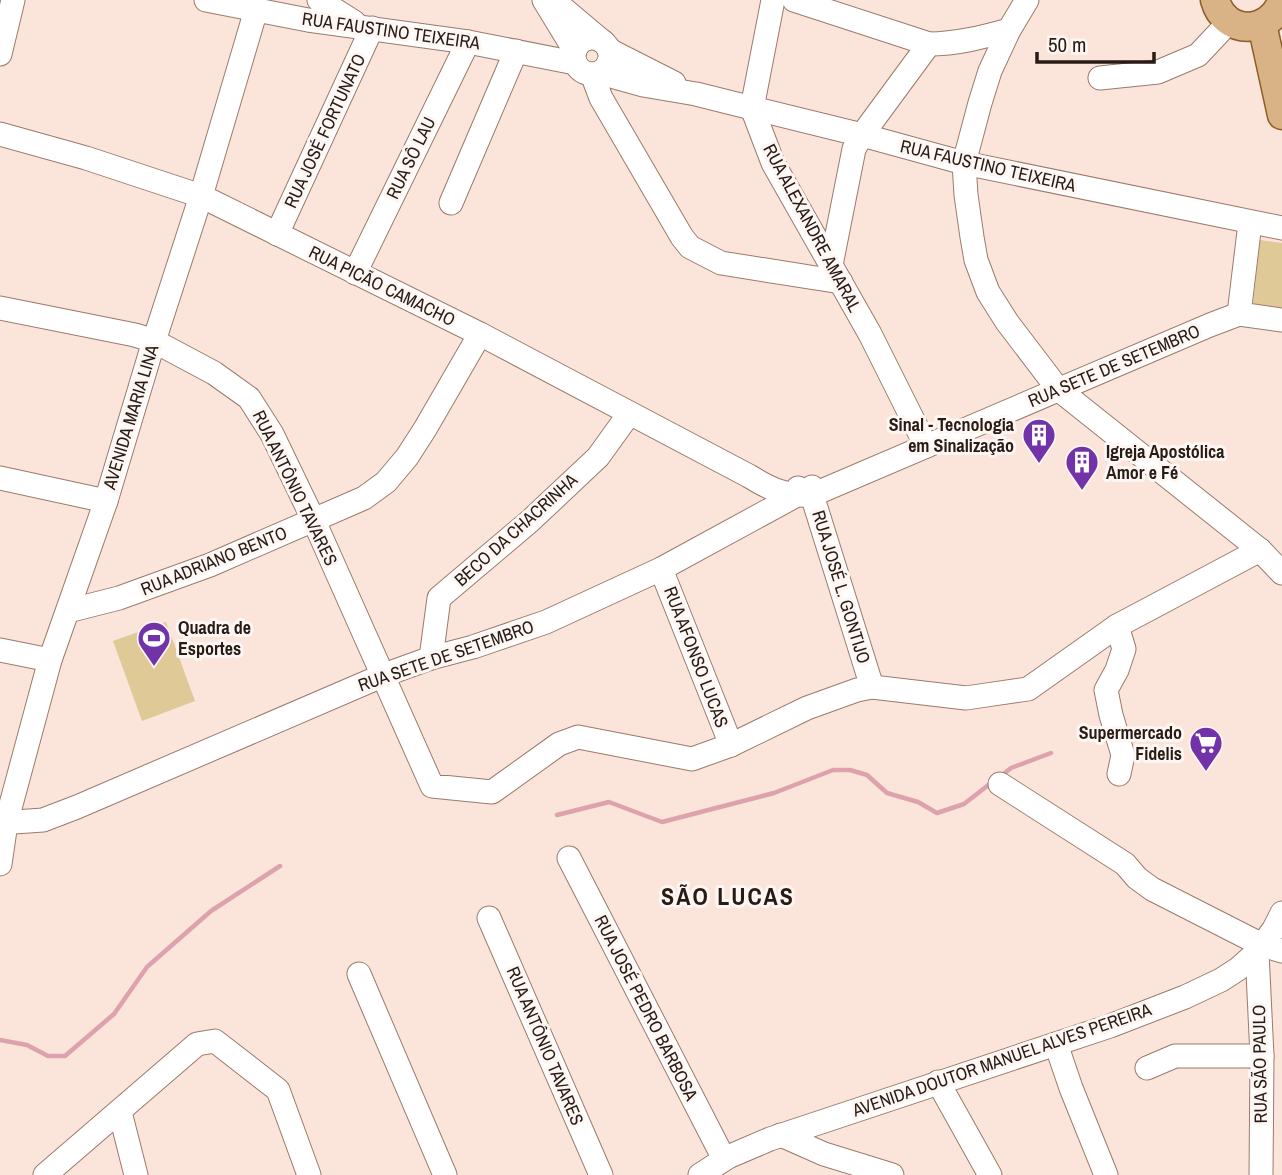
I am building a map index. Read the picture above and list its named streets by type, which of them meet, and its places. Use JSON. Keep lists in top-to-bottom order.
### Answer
{
  "streets": {
    "street": [
      "RUA FAUSTINO TEIXEIRA",
      "RUA JOSÉ FORTUNATO",
      "RUA SÔ LAU",
      "RUA ALEXANDRE AMARAL",
      "RUA PICÃO CAMACHO",
      "RUA SETE DE SETEMBRO",
      "AVENIDA MARIA LINA",
      "RUA ANTÔNIO TAVARES",
      "BECO DA CHACRINHA",
      "RUA ADRIANO BENTO",
      "RUA JOSÉ L. GONTIJO",
      "RUA AFONSO LUCAS",
      "RUA JOSÉ PEDRO BARBOSA",
      "AVENIDA DOUTOR MANUEL ALVES PEREIRA",
      "RUA SÃO PAULO"
    ]
  },
  "crossings": [
    ["RUA FAUSTINO TEIXEIRA", "RUA JOSÉ FORTUNATO"],
    ["RUA FAUSTINO TEIXEIRA", "RUA SÔ LAU"],
    ["RUA FAUSTINO TEIXEIRA", "RUA ALEXANDRE AMARAL"],
    ["RUA FAUSTINO TEIXEIRA", "AVENIDA MARIA LINA"],
    ["RUA JOSÉ FORTUNATO", "RUA PICÃO CAMACHO"],
    ["RUA SÔ LAU", "RUA PICÃO CAMACHO"],
    ["RUA ALEXANDRE AMARAL", "RUA SETE DE SETEMBRO"],
    ["RUA PICÃO CAMACHO", "RUA SETE DE SETEMBRO"],
    ["RUA PICÃO CAMACHO", "AVENIDA MARIA LINA"],
    ["RUA PICÃO CAMACHO", "BECO DA CHACRINHA"],
    ["RUA PICÃO CAMACHO", "RUA ADRIANO BENTO"],
    ["RUA PICÃO CAMACHO", "RUA JOSÉ L. GONTIJO"],
    ["RUA SETE DE SETEMBRO", "AVENIDA MARIA LINA"],
    ["RUA SETE DE SETEMBRO", "RUA ANTÔNIO TAVARES"],
    ["RUA SETE DE SETEMBRO", "BECO DA CHACRINHA"],
    ["RUA SETE DE SETEMBRO", "RUA JOSÉ L. GONTIJO"],
    ["RUA SETE DE SETEMBRO", "RUA AFONSO LUCAS"],
    ["AVENIDA MARIA LINA", "RUA ANTÔNIO TAVARES"],
    ["AVENIDA MARIA LINA", "RUA ADRIANO BENTO"],
    ["RUA ANTÔNIO TAVARES", "RUA ADRIANO BENTO"],
    ["RUA ANTÔNIO TAVARES", "RUA AFONSO LUCAS"],
    ["RUA JOSÉ PEDRO BARBOSA", "AVENIDA DOUTOR MANUEL ALVES PEREIRA"],
    ["AVENIDA DOUTOR MANUEL ALVES PEREIRA", "RUA SÃO PAULO"]
  ],
  "districts": ["SÃO LUCAS"],
  "places": {
    "building": ["Sinal - Tecnologia em Sinalização", "Igreja Apostólica Amor e Fé"],
    "sports": ["Quadra de Esportes"],
    "supermarket": ["Supermercado Fidelis"]
  },
  "scale_bar": "50 m"
}
